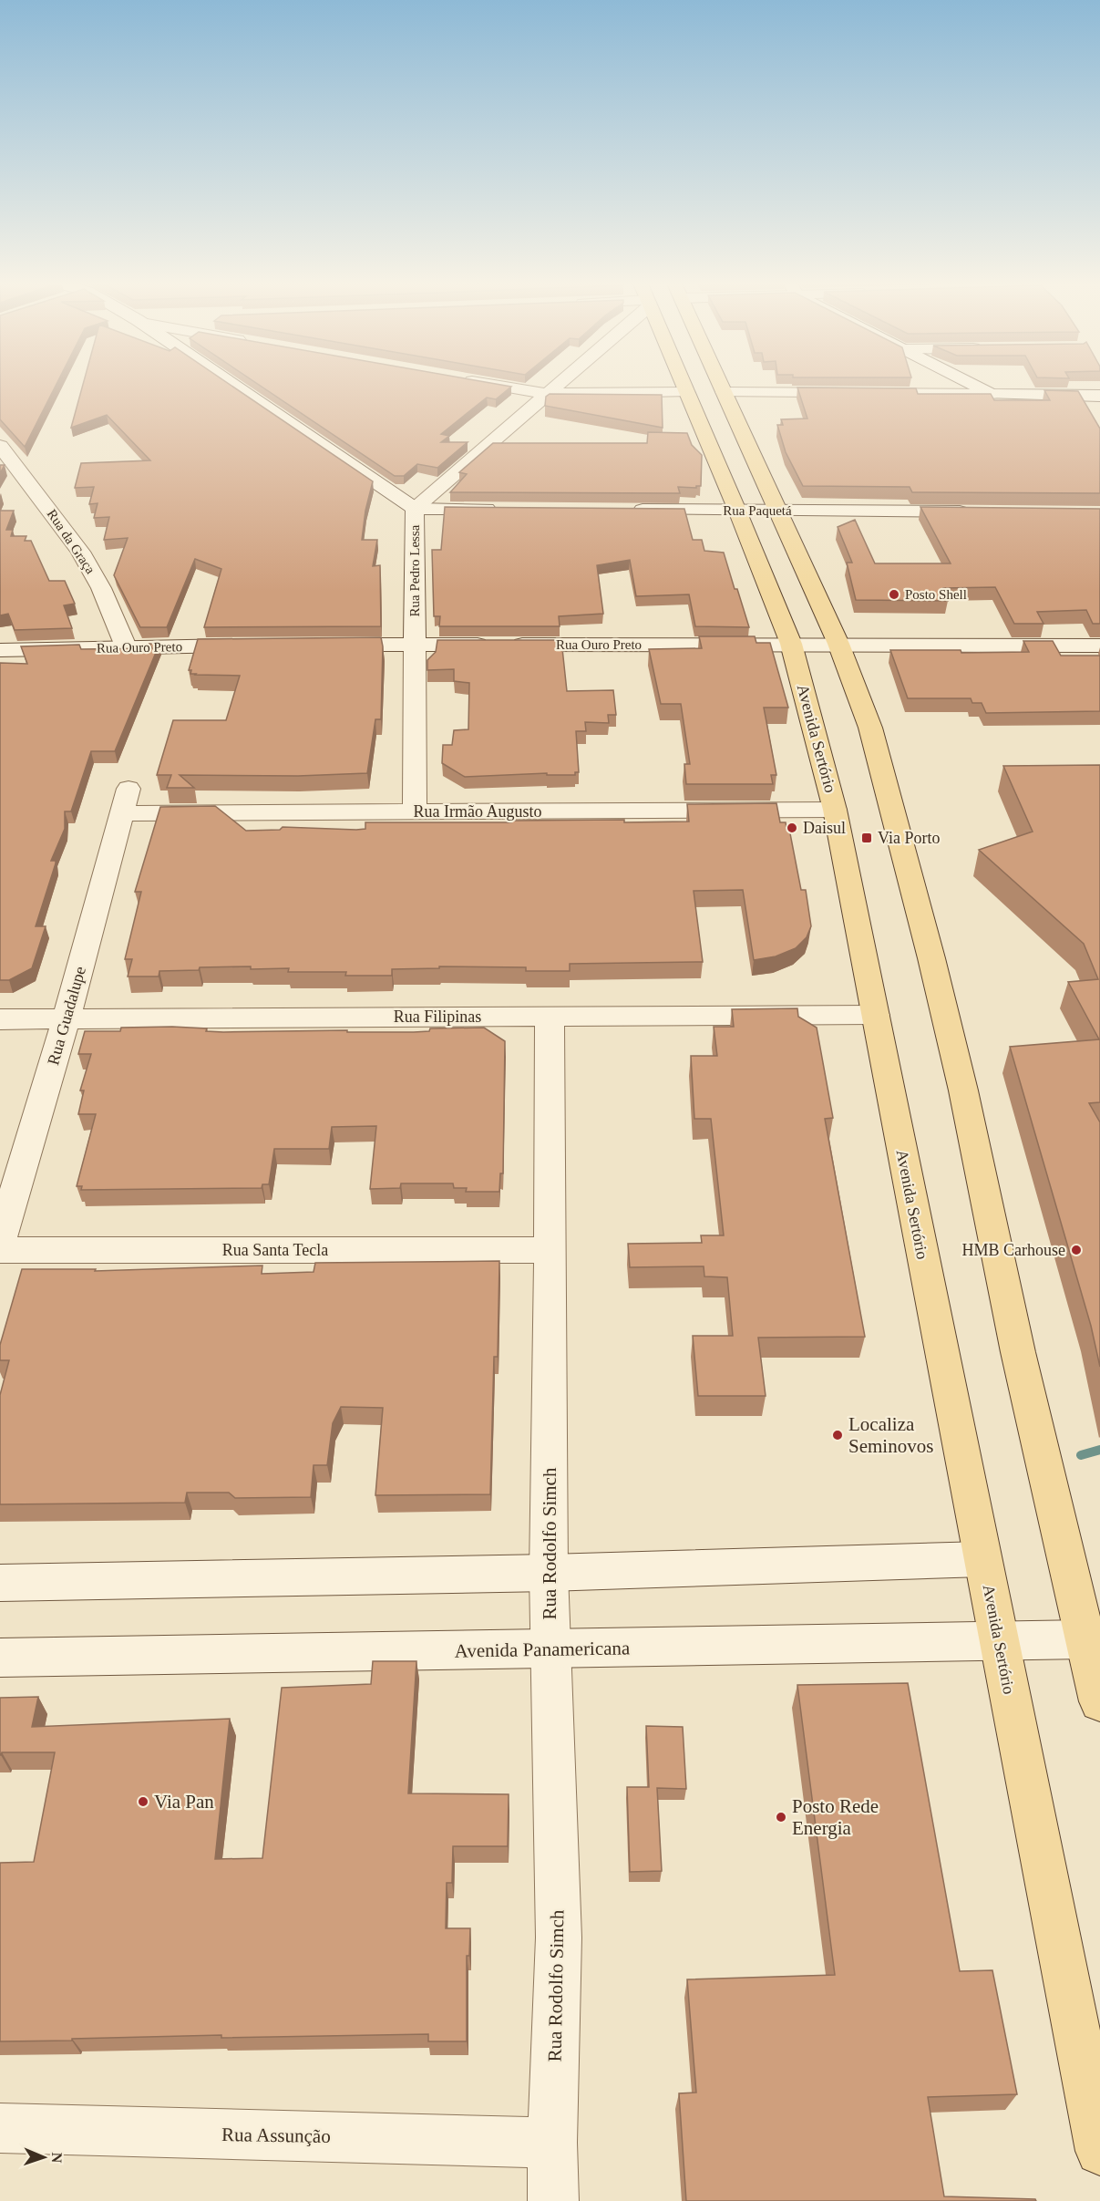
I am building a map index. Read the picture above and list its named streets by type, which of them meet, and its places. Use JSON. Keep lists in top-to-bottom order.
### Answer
{
  "streets": {
    "main road": ["Avenida Sertório"],
    "street": [
      "Rua Paquetá",
      "Rua da Graça",
      "Rua Pedro Lessa",
      "Rua Ouro Preto",
      "Rua Irmão Augusto",
      "Rua Guadalupe",
      "Rua Filipinas",
      "Rua Santa Tecla",
      "Rua Rodolfo Simch",
      "Avenida Panamericana",
      "Rua Assunção"
    ]
  },
  "crossings": [
    ["Rua Paquetá", "Avenida Sertório"],
    ["Rua da Graça", "Rua Ouro Preto"],
    ["Rua Pedro Lessa", "Rua Ouro Preto"],
    ["Rua Pedro Lessa", "Rua Irmão Augusto"],
    ["Rua Ouro Preto", "Avenida Sertório"],
    ["Avenida Sertório", "Rua Irmão Augusto"],
    ["Avenida Sertório", "Rua Filipinas"],
    ["Avenida Sertório", "Avenida Panamericana"],
    ["Rua Irmão Augusto", "Rua Guadalupe"],
    ["Rua Guadalupe", "Rua Filipinas"],
    ["Rua Filipinas", "Rua Rodolfo Simch"],
    ["Rua Santa Tecla", "Rua Rodolfo Simch"],
    ["Rua Rodolfo Simch", "Avenida Panamericana"],
    ["Rua Rodolfo Simch", "Rua Assunção"]
  ],
  "places": {
    "other": [
      "Posto Shell",
      "Daisul",
      "HMB Carhouse",
      "Localiza Seminovos",
      "Via Pan",
      "Posto Rede Energia"
    ],
    "transit": ["Via Porto"]
  },
  "north": "right"
}
